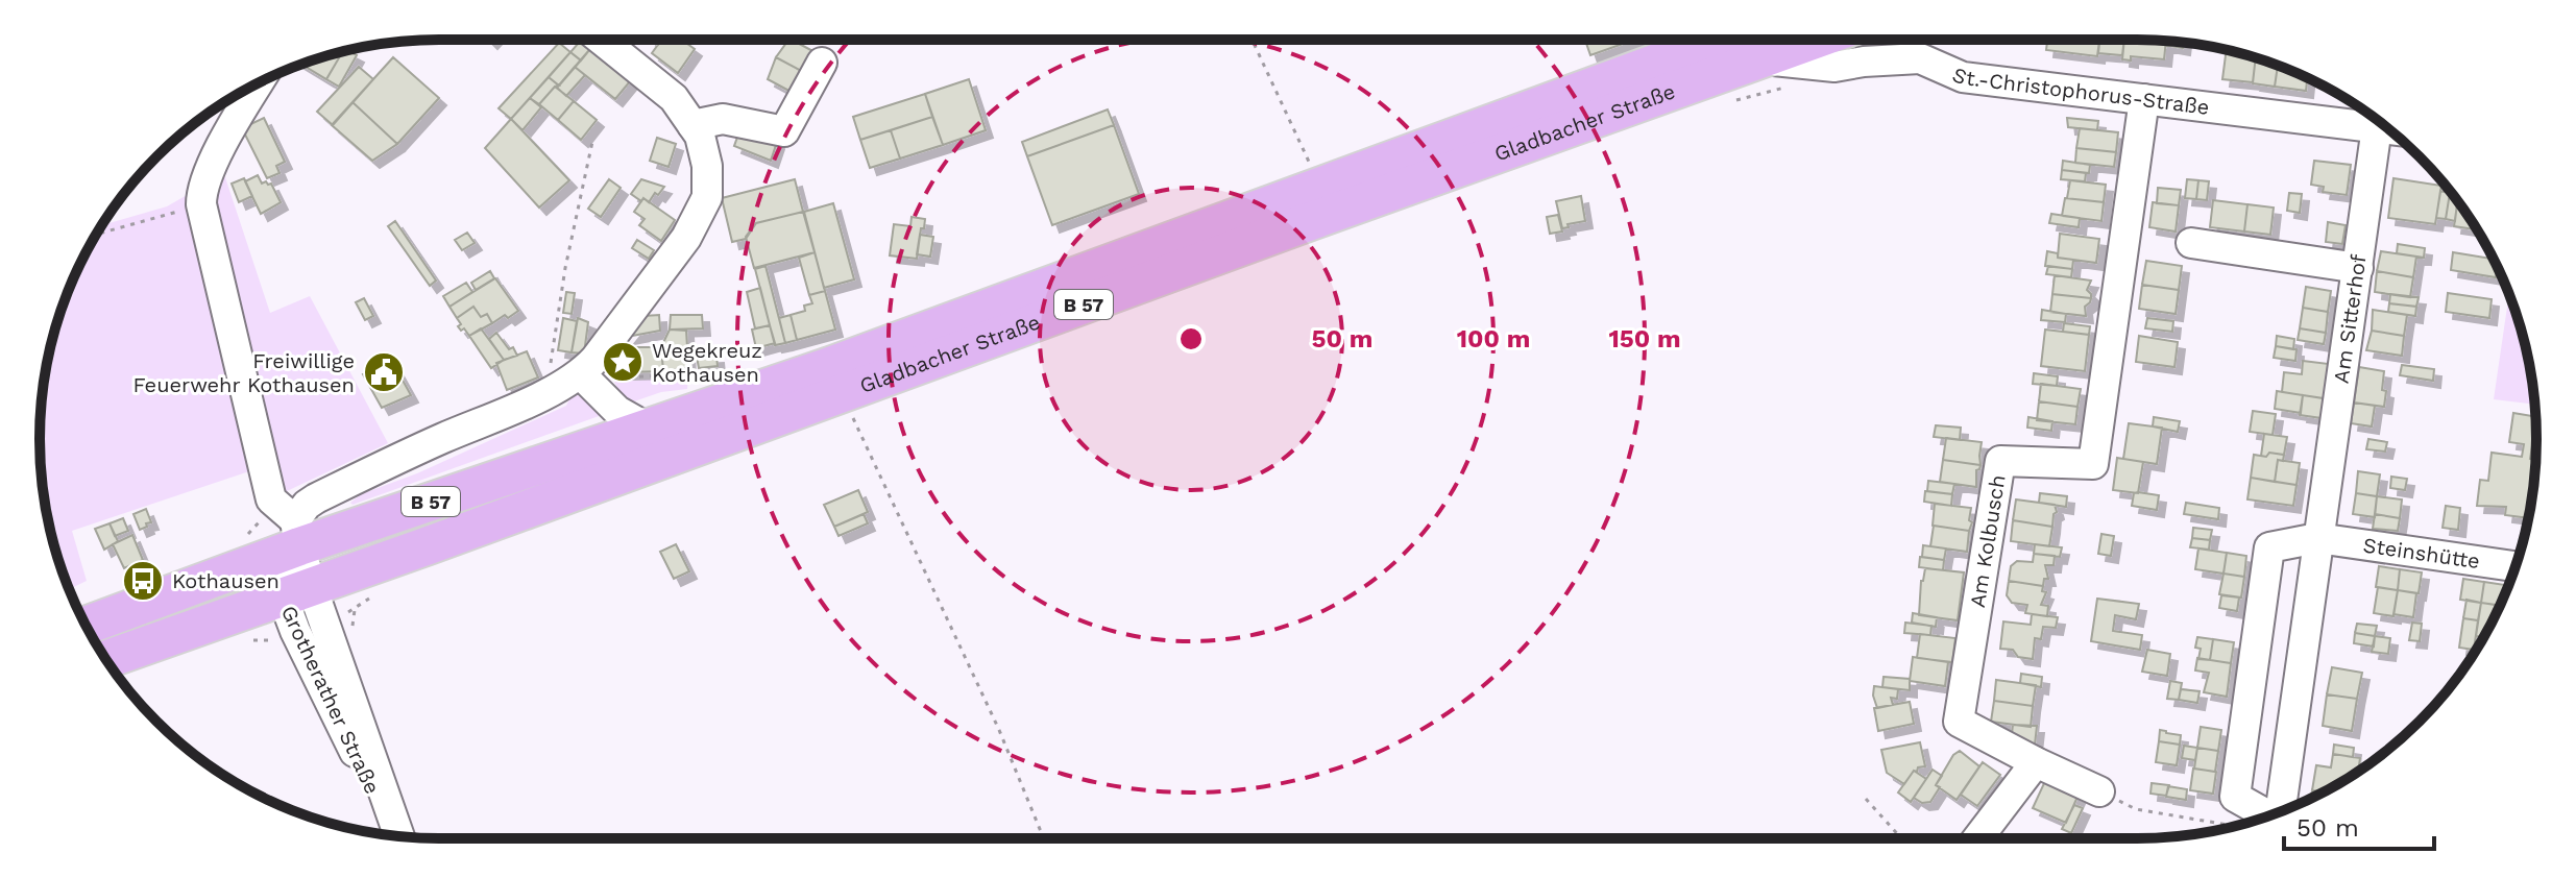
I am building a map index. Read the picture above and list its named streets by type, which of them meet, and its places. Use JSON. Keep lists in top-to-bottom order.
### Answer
{
  "streets": {
    "main road": ["Gladbacher Straße", "B 57"],
    "street": [
      "St.-Christophorus-Straße",
      "Am Sitterhof",
      "Am Kolbusch",
      "Steinshütte",
      "Grotherather Straße"
    ]
  },
  "crossings": [
    ["St.-Christophorus-Straße", "Gladbacher Straße"],
    ["St.-Christophorus-Straße", "Am Kolbusch"],
    ["Gladbacher Straße", "Grotherather Straße"],
    ["Am Sitterhof", "Steinshütte"]
  ],
  "places": {
    "place": ["Wegekreuz Kothausen"],
    "public building": ["Freiwillige Feuerwehr Kothausen"],
    "bus stop": ["Kothausen"]
  },
  "scale_bar": "50 m",
  "rings": ["50 m", "100 m", "150 m"]
}
